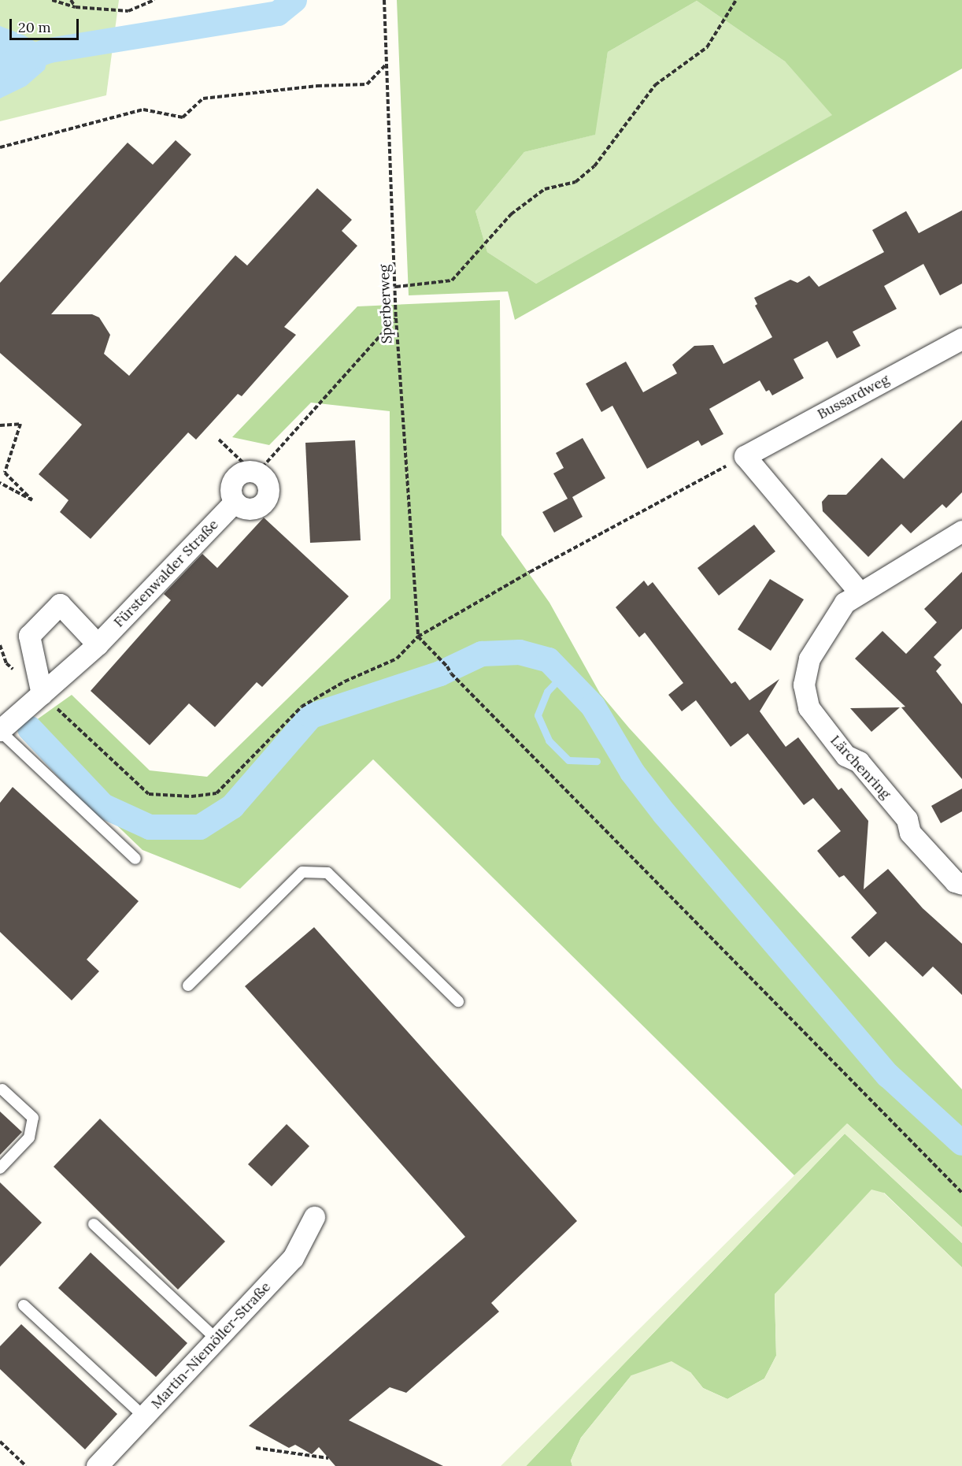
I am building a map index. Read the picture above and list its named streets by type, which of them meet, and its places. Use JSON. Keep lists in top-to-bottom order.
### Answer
{
  "streets": {
    "street": [
      "Bussardweg",
      "Fürstenwalder Straße",
      "Lärchenring",
      "Martin-Niemöller-Straße"
    ],
    "path": ["Sperberweg"]
  },
  "scale_bar": "20 m"
}
